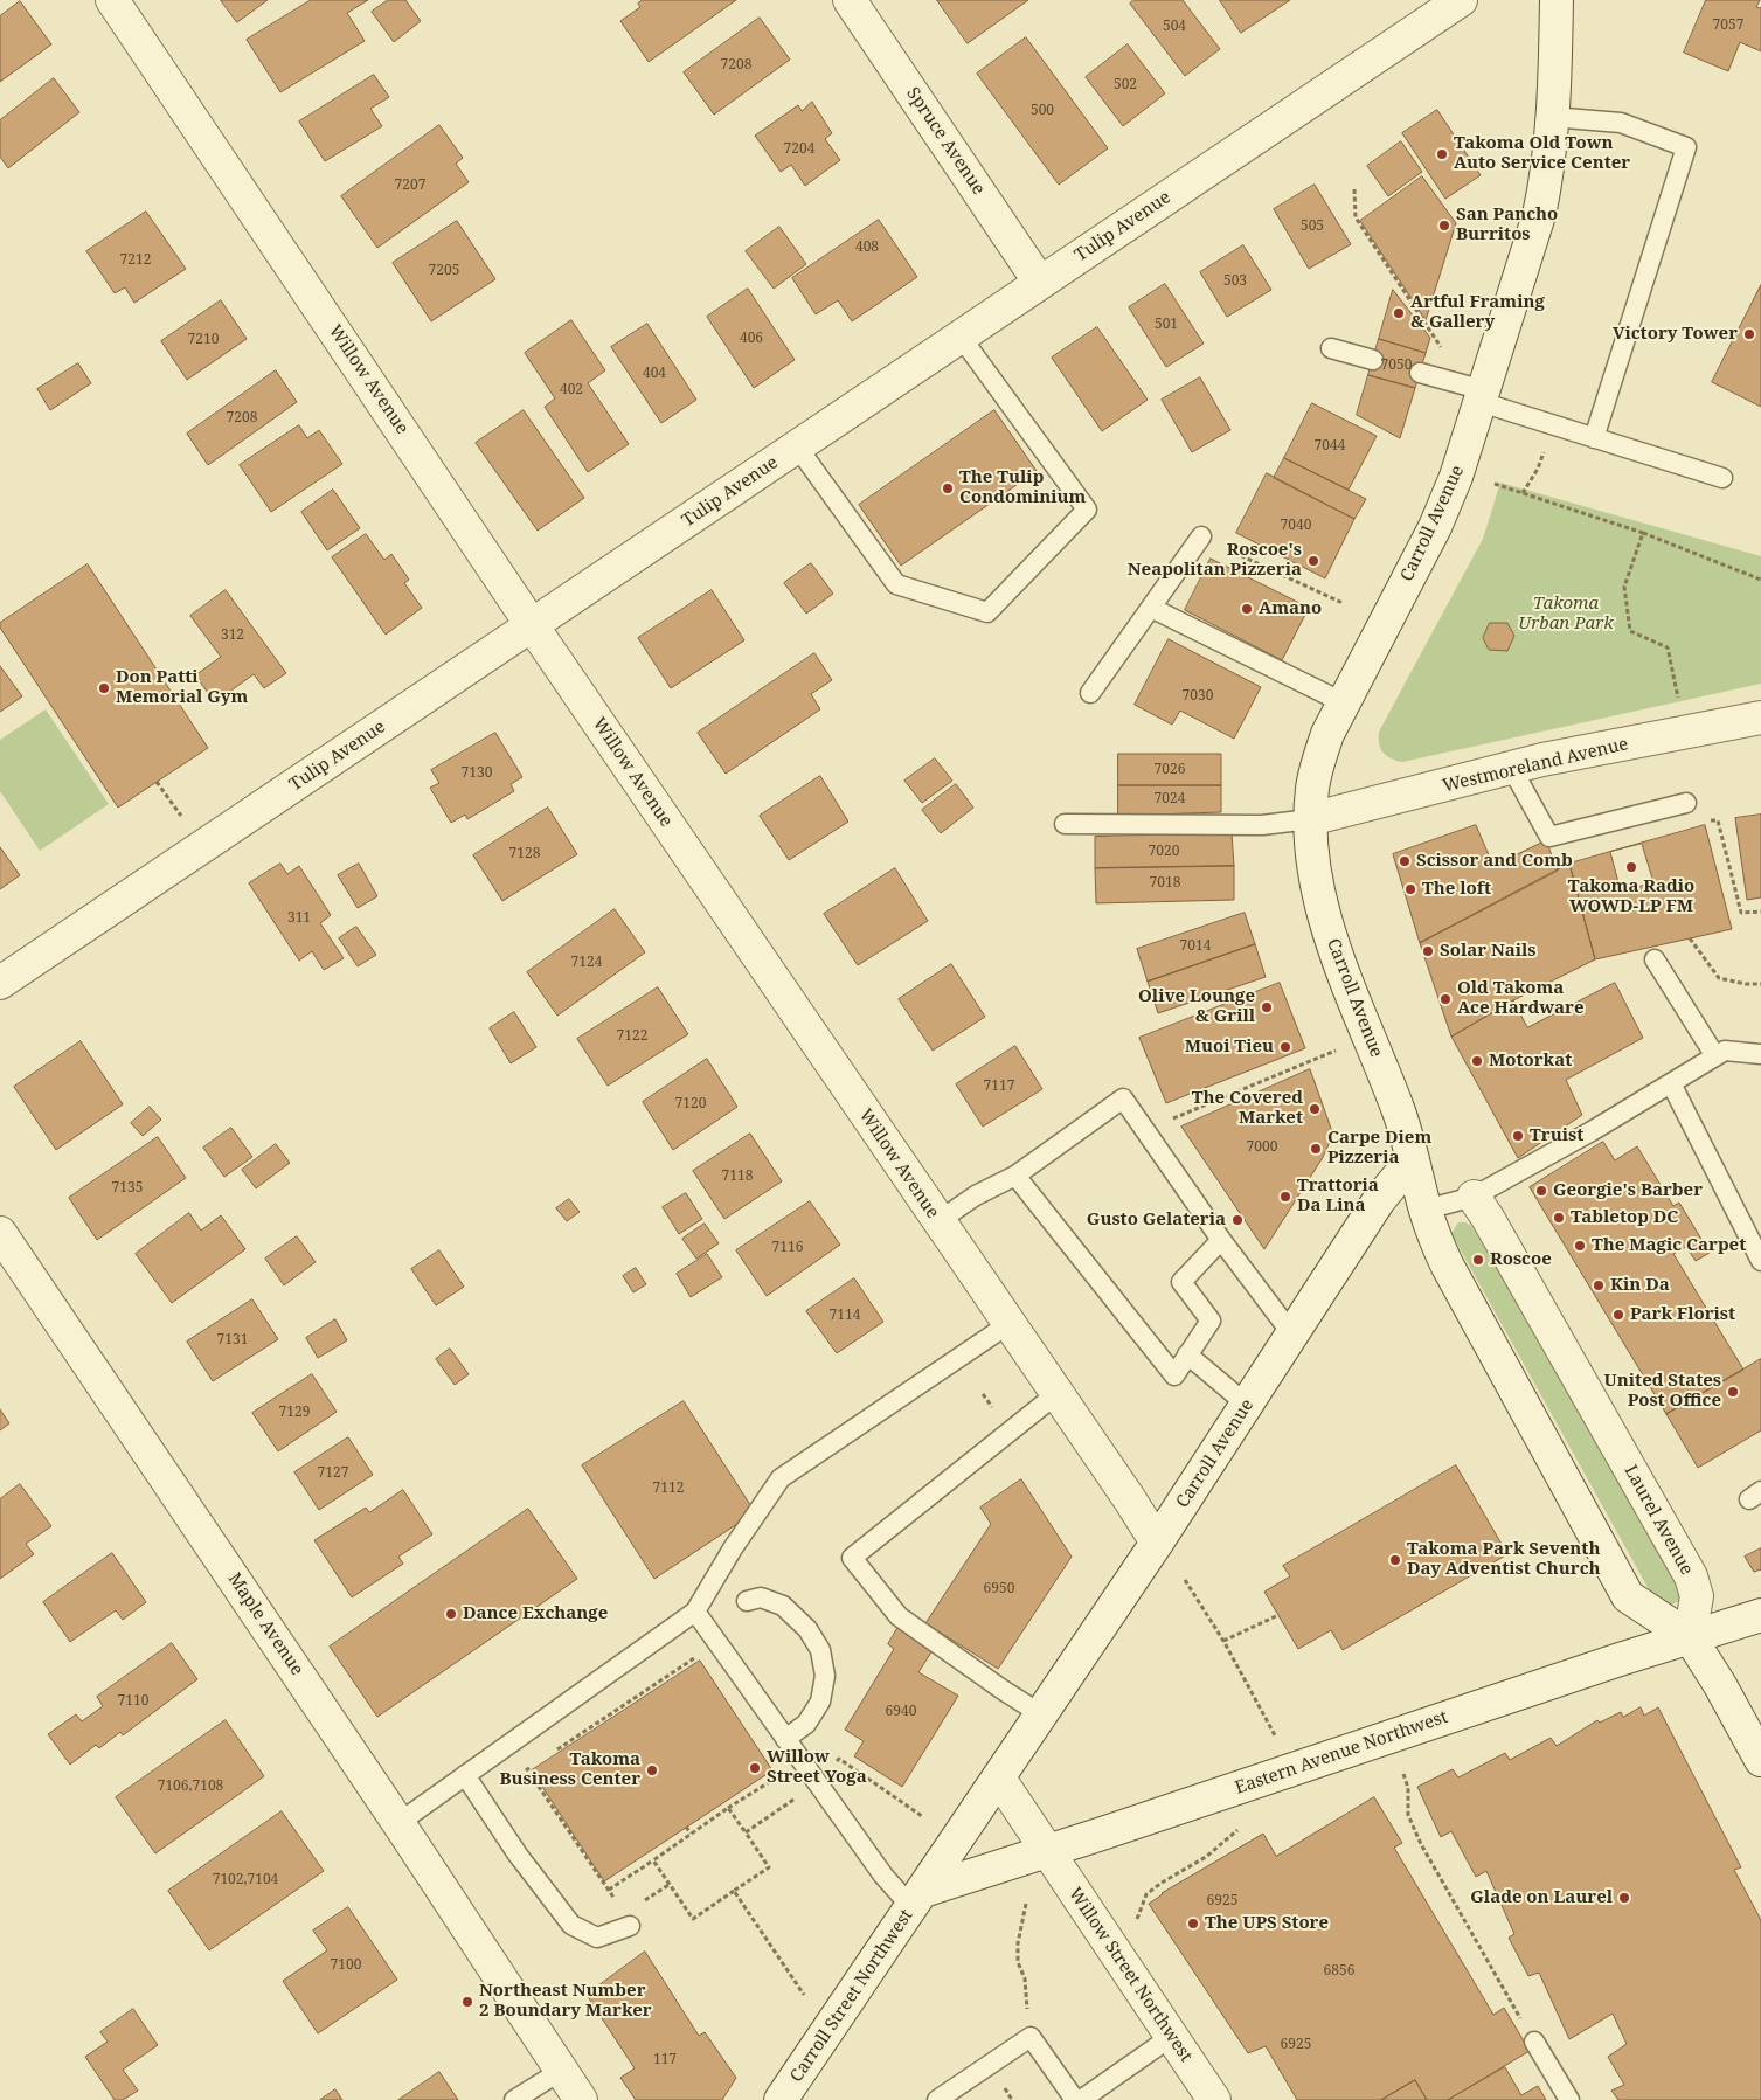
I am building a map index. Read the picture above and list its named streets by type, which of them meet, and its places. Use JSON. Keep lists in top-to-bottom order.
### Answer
{
  "streets": {
    "street": [
      "Spruce Avenue",
      "Tulip Avenue",
      "Willow Avenue",
      "Carroll Avenue",
      "Westmoreland Avenue",
      "Laurel Avenue",
      "Maple Avenue",
      "Eastern Avenue Northwest",
      "Willow Street Northwest",
      "Carroll Street Northwest"
    ]
  },
  "crossings": [
    ["Spruce Avenue", "Tulip Avenue"],
    ["Tulip Avenue", "Willow Avenue"],
    ["Willow Avenue", "Carroll Avenue"],
    ["Carroll Avenue", "Westmoreland Avenue"],
    ["Carroll Avenue", "Eastern Avenue Northwest"],
    ["Carroll Avenue", "Willow Street Northwest"],
    ["Carroll Avenue", "Carroll Street Northwest"],
    ["Laurel Avenue", "Eastern Avenue Northwest"],
    ["Eastern Avenue Northwest", "Willow Street Northwest"],
    ["Eastern Avenue Northwest", "Carroll Street Northwest"]
  ],
  "parks": ["Takoma Urban Park"],
  "places": [
    "Takoma Old Town Auto Service Center",
    "San Pancho Burritos",
    "Artful Framing & Gallery",
    "Victory Tower",
    "The Tulip Condominium",
    "Roscoe's Neapolitan Pizzeria",
    "Amano",
    "Don Patti Memorial Gym",
    "Scissor and Comb",
    "Takoma Radio WOWD-LP FM",
    "The loft",
    "Solar Nails",
    "Old Takoma Ace Hardware",
    "Olive Lounge & Grill",
    "Muoi Tieu",
    "Motorkat",
    "The Covered Market",
    "Truist",
    "Carpe Diem Pizzeria",
    "Georgie's Barber",
    "Trattoria Da Lina",
    "Tabletop DC",
    "Gusto Gelateria",
    "The Magic Carpet",
    "Roscoe",
    "Kin Da",
    "Park Florist",
    "United States Post Office",
    "Takoma Park Seventh Day Adventist Church",
    "Dance Exchange",
    "Willow Street Yoga",
    "Takoma Business Center",
    "Glade on Laurel",
    "The UPS Store",
    "Northeast Number 2 Boundary Marker"
  ],
  "house_numbers": [
    "7057",
    "504",
    "7208",
    "502",
    "500",
    "7204",
    "7207",
    "505",
    "408",
    "7212",
    "7205",
    "503",
    "501",
    "406",
    "7210",
    "7050",
    "404",
    "402",
    "7208",
    "7044",
    "7040",
    "312",
    "7030",
    "7026",
    "7130",
    "7024",
    "7020",
    "7128",
    "7018",
    "311",
    "7014",
    "7124",
    "7122",
    "7117",
    "7120",
    "7000",
    "7118",
    "7135",
    "7116",
    "7114",
    "7131",
    "7129",
    "7127",
    "7112",
    "6950",
    "7110",
    "6940",
    "7106,7108",
    "7102,7104",
    "6925",
    "7100",
    "6856",
    "6925",
    "117"
  ]
}
